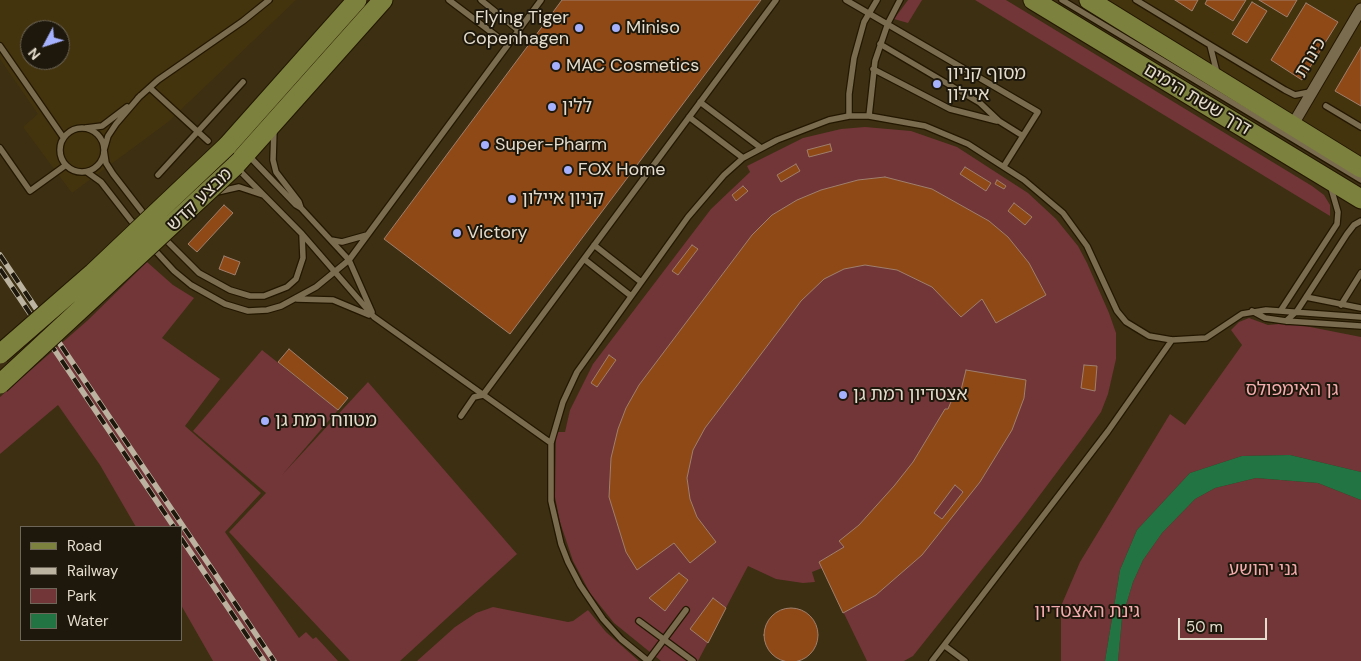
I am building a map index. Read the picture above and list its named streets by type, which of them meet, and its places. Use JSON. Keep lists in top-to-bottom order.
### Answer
{
  "streets": {
    "main road": ["דרך ששת הימים", "מבצע קדש"],
    "street": ["כינרת"]
  },
  "crossings": [
    ["כינרת", "דרך ששת הימים"]
  ],
  "parks": ["גן האימפולס", "גני יהושע", "גינת האצטדיון"],
  "places": [
    "Flying Tiger Copenhagen",
    "Miniso",
    "MAC Cosmetics",
    "מסוף קניון איילון",
    "ללין",
    "Super-Pharm",
    "FOX Home",
    "קניון איילון",
    "Victory",
    "אצטדיון רמת גן",
    "מטווח רמת גן"
  ],
  "legend": [
    "Road",
    "Railway",
    "Park",
    "Water"
  ],
  "scale_bar": "50 m",
  "north": "bottom left"
}
